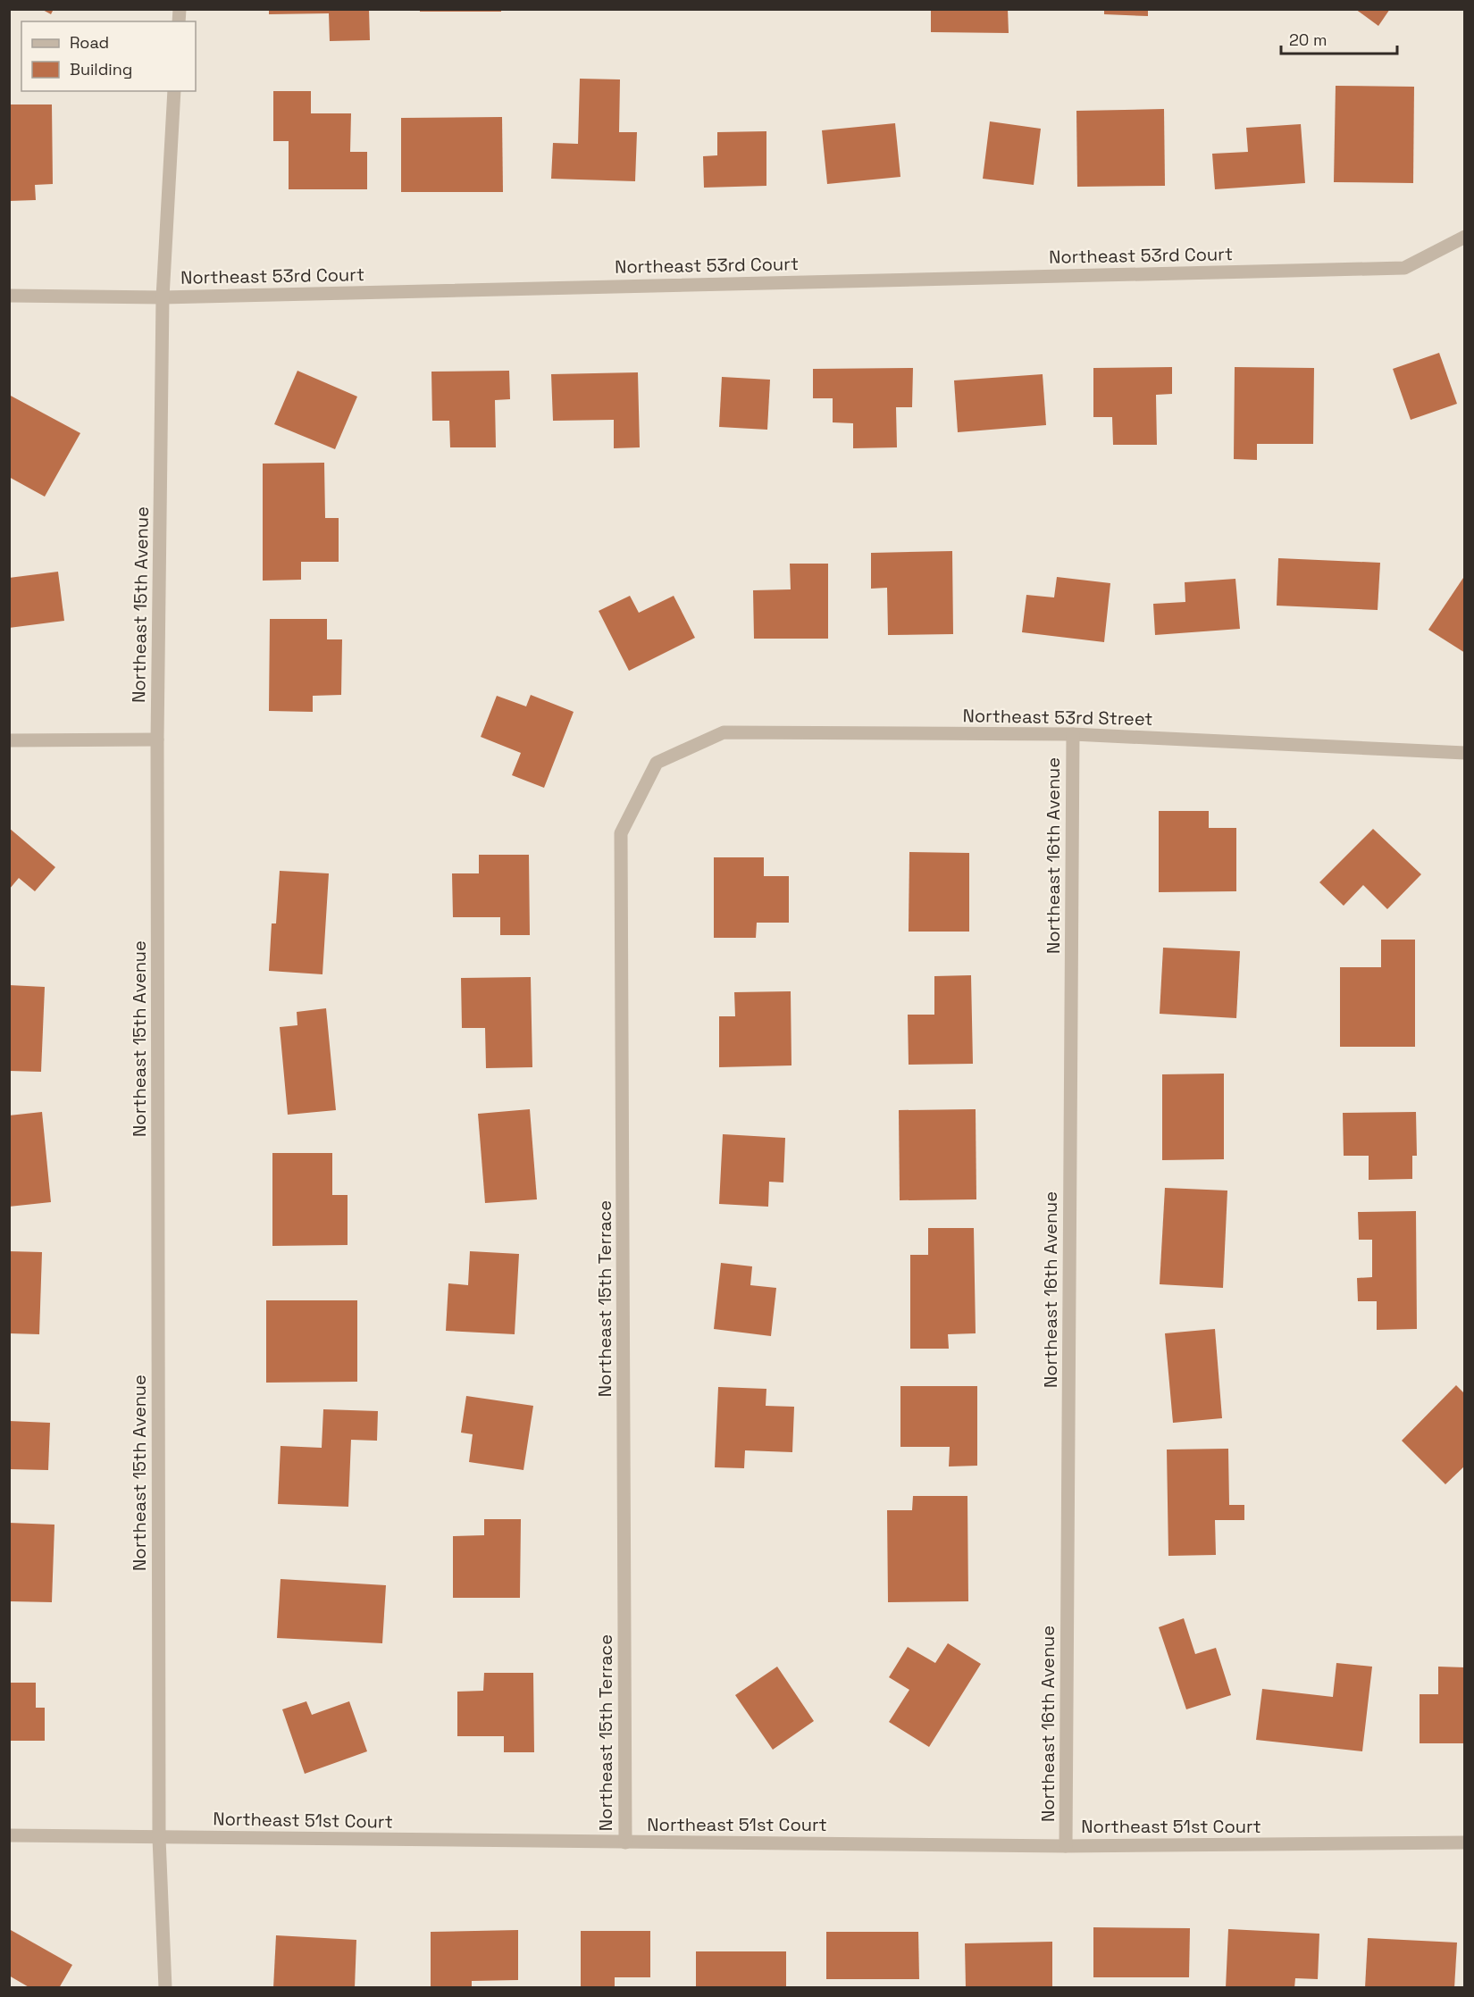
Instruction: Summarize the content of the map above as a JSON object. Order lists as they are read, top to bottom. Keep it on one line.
{"streets":{"street":["Northeast 53rd Court","Northeast 15th Avenue","Northeast 53rd Street","Northeast 16th Avenue","Northeast 15th Terrace","Northeast 51st Court"]},"crossings":[["Northeast 53rd Court","Northeast 15th Avenue"],["Northeast 15th Avenue","Northeast 51st Court"],["Northeast 53rd Street","Northeast 16th Avenue"],["Northeast 53rd Street","Northeast 15th Terrace"],["Northeast 16th Avenue","Northeast 51st Court"],["Northeast 15th Terrace","Northeast 51st Court"]],"legend":["Road","Building"],"scale_bar":"20 m"}
